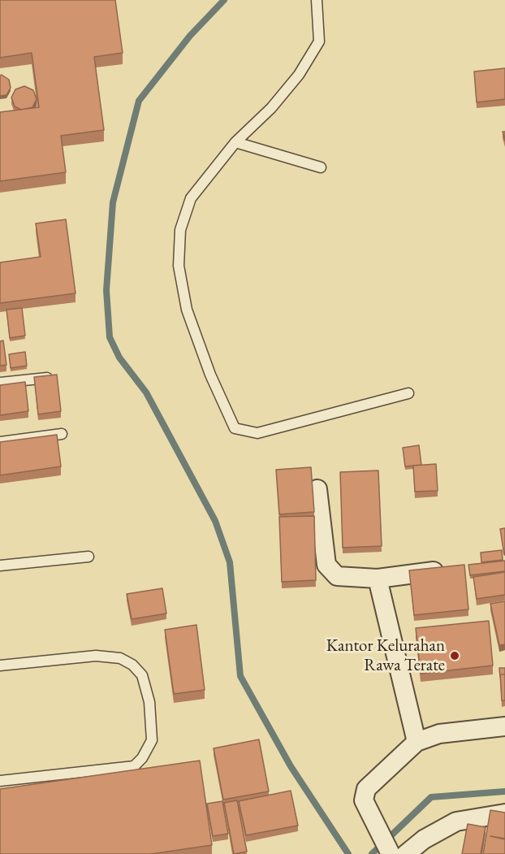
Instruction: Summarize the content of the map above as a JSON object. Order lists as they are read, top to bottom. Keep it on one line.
{"places":["Kantor Kelurahan Rawa Terate"]}
